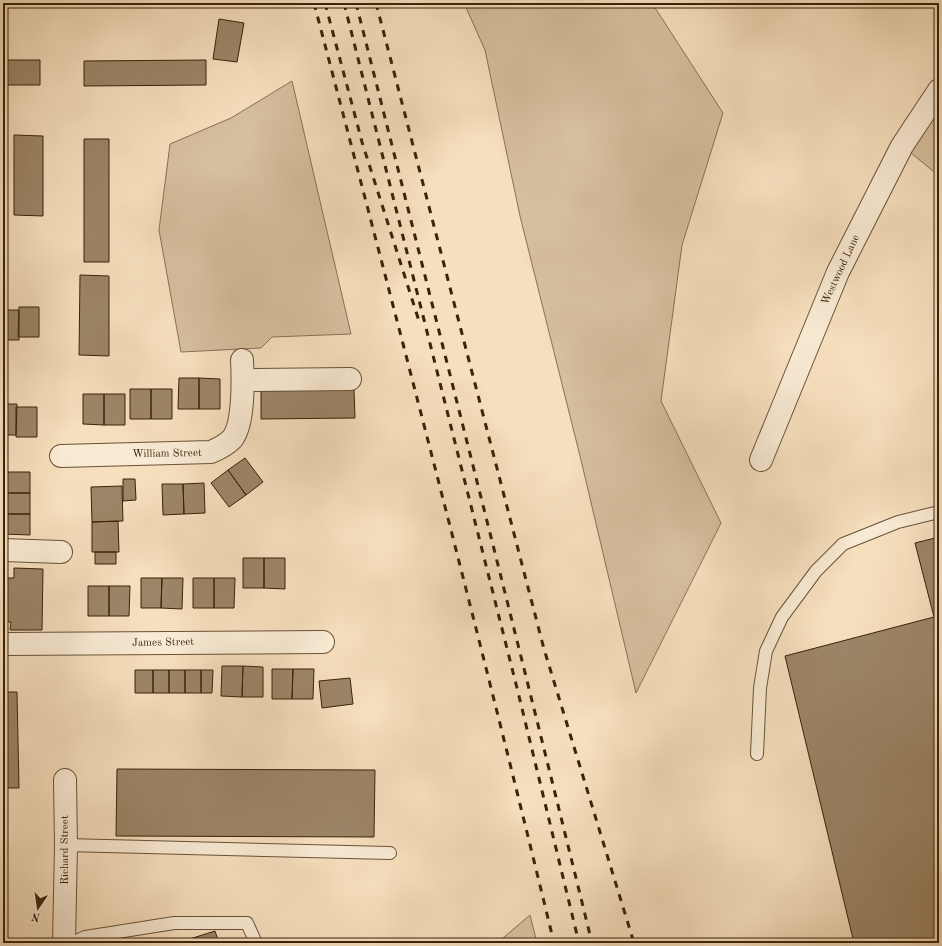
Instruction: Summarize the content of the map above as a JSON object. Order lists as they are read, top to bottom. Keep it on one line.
{"streets":{"street":["Westwood Lane","William Street","James Street","Richard Street"]},"north":"bottom"}
